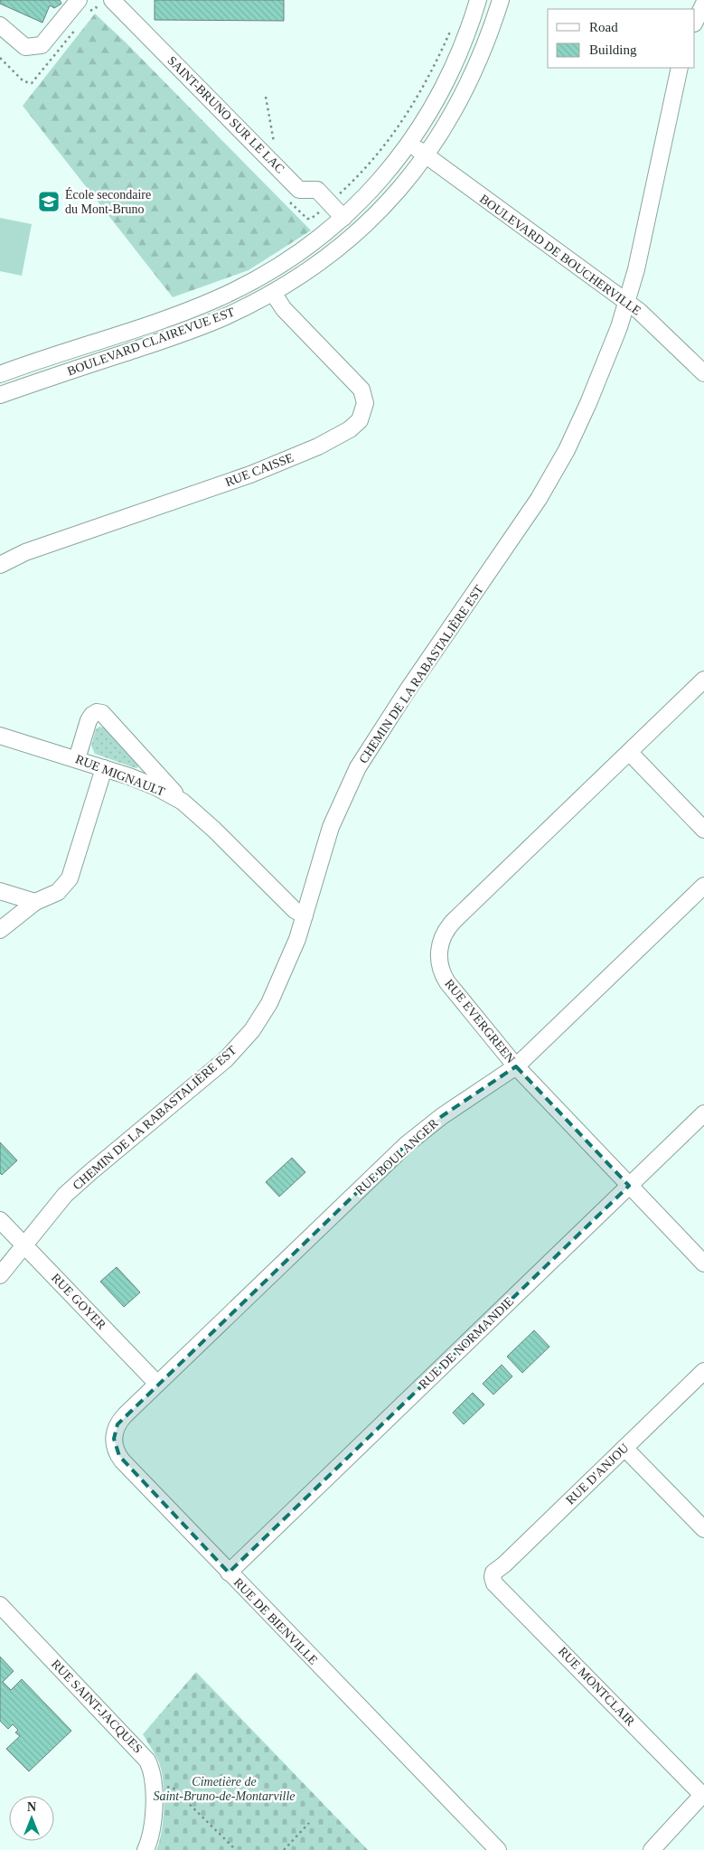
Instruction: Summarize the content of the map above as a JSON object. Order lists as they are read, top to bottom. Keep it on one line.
{"streets":{"street":["SAINT-BRUNO SUR LE LAC","BOULEVARD DE BOUCHERVILLE","BOULEVARD CLAIREVUE EST","RUE CAISSE","CHEMIN DE LA RABASTALIÈRE EST","RUE MIGNAULT","RUE EVERGREEN","RUE BOULANGER","RUE GOYER","RUE DE NORMANDIE","RUE D'ANJOU","RUE DE BIENVILLE","RUE MONTCLAIR","RUE SAINT-JACQUES"]},"crossings":[["BOULEVARD DE BOUCHERVILLE","BOULEVARD CLAIREVUE EST"],["BOULEVARD DE BOUCHERVILLE","CHEMIN DE LA RABASTALIÈRE EST"],["BOULEVARD CLAIREVUE EST","RUE CAISSE"],["CHEMIN DE LA RABASTALIÈRE EST","RUE MIGNAULT"],["CHEMIN DE LA RABASTALIÈRE EST","RUE GOYER"],["RUE EVERGREEN","RUE BOULANGER"],["RUE EVERGREEN","RUE DE NORMANDIE"],["RUE BOULANGER","RUE GOYER"],["RUE BOULANGER","RUE DE BIENVILLE"],["RUE GOYER","RUE DE BIENVILLE"],["RUE DE NORMANDIE","RUE DE BIENVILLE"],["RUE D'ANJOU","RUE MONTCLAIR"]],"parks":["Cimetière de Saint-Bruno-de-Montarville"],"places":{"school or university":["École secondaire du Mont-Bruno"]},"legend":["Road","Building"],"north":"top"}
